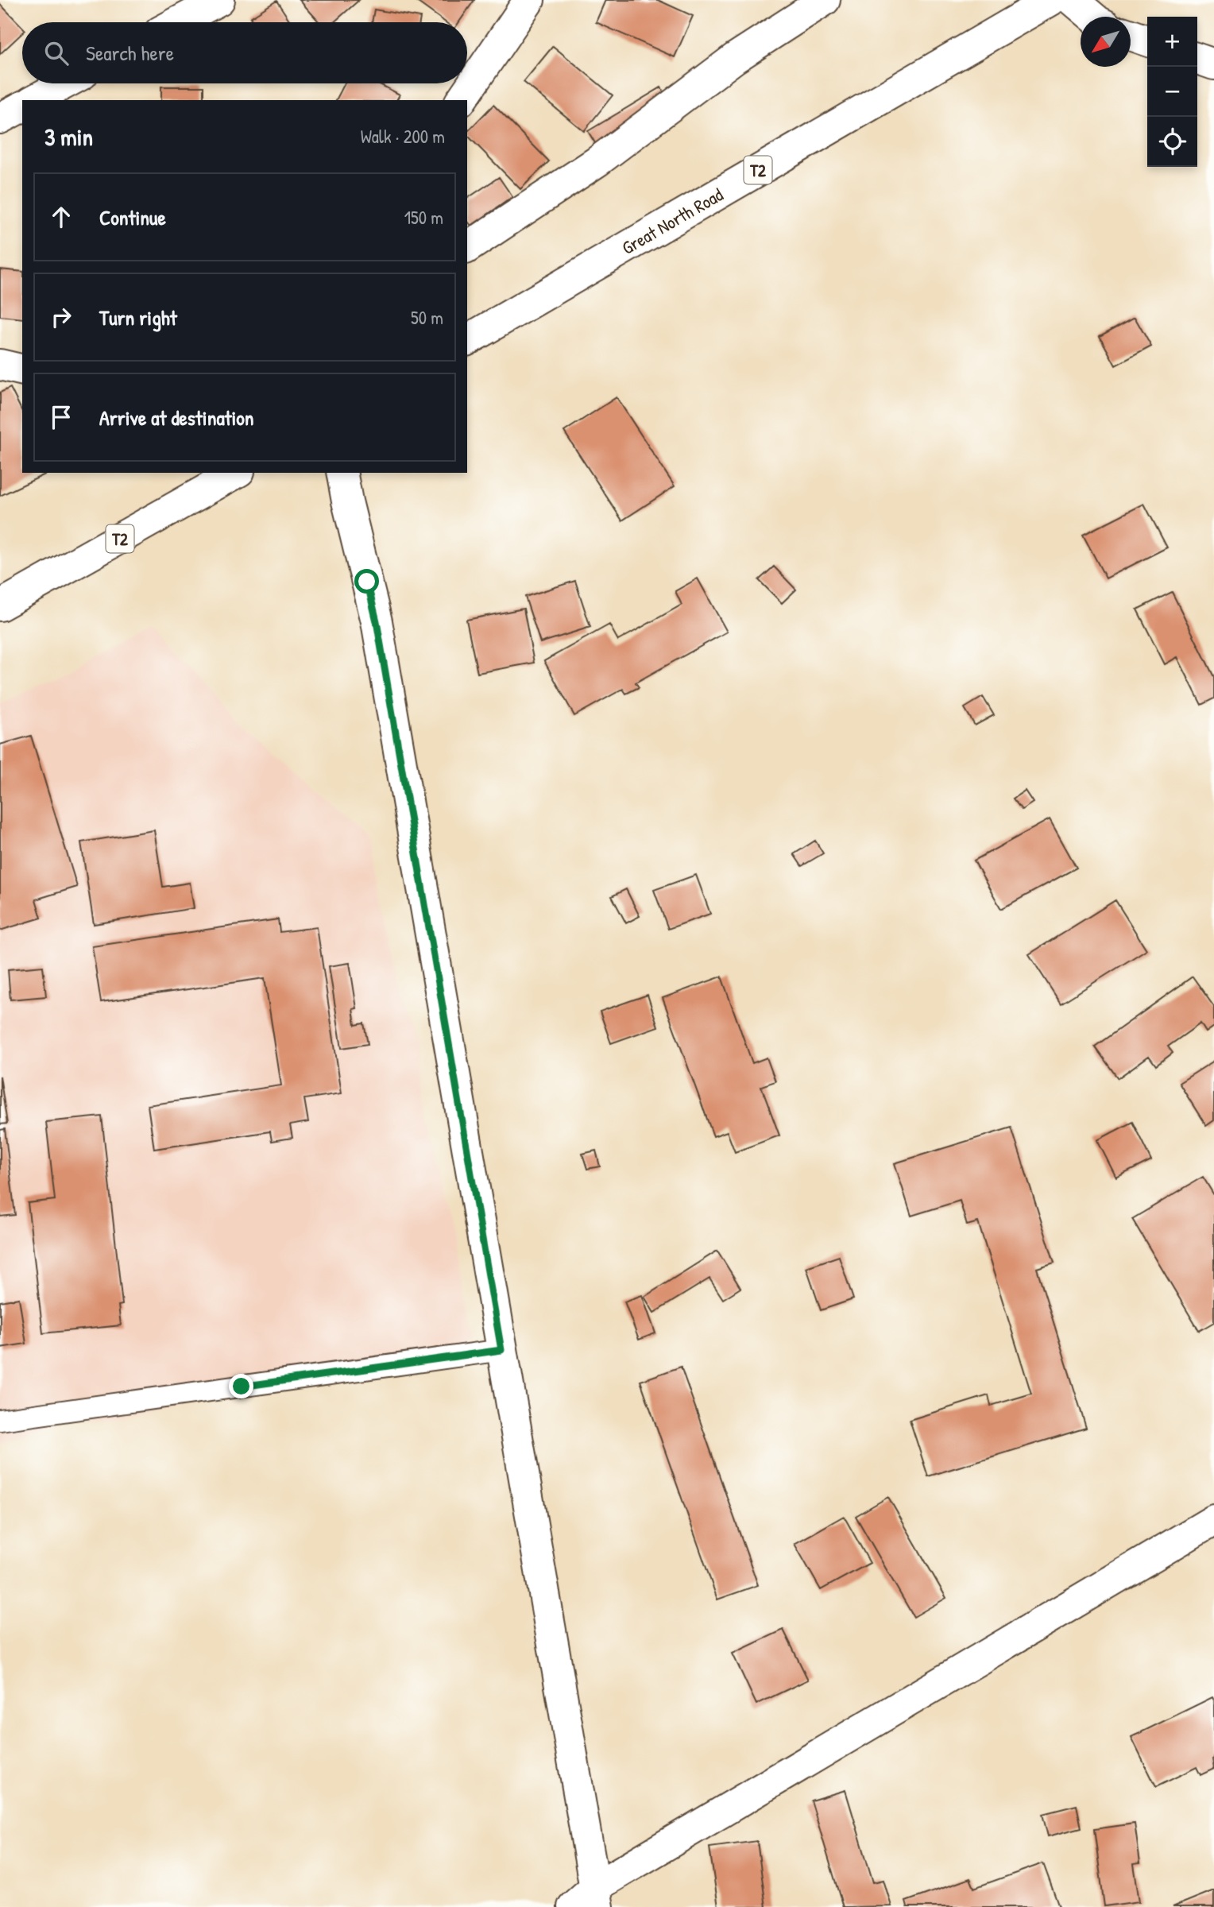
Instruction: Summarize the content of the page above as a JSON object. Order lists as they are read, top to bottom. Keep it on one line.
{"streets":{"main road":["T2","Great North Road"]},"north":"bottom left","page":{"map_buttons":["+","−"],"search":"Search here","heading":["3 min","Walk · 200 m"],"list":[["Continue","150 m"],["Turn right","50 m"],"Arrive at destination"]}}
